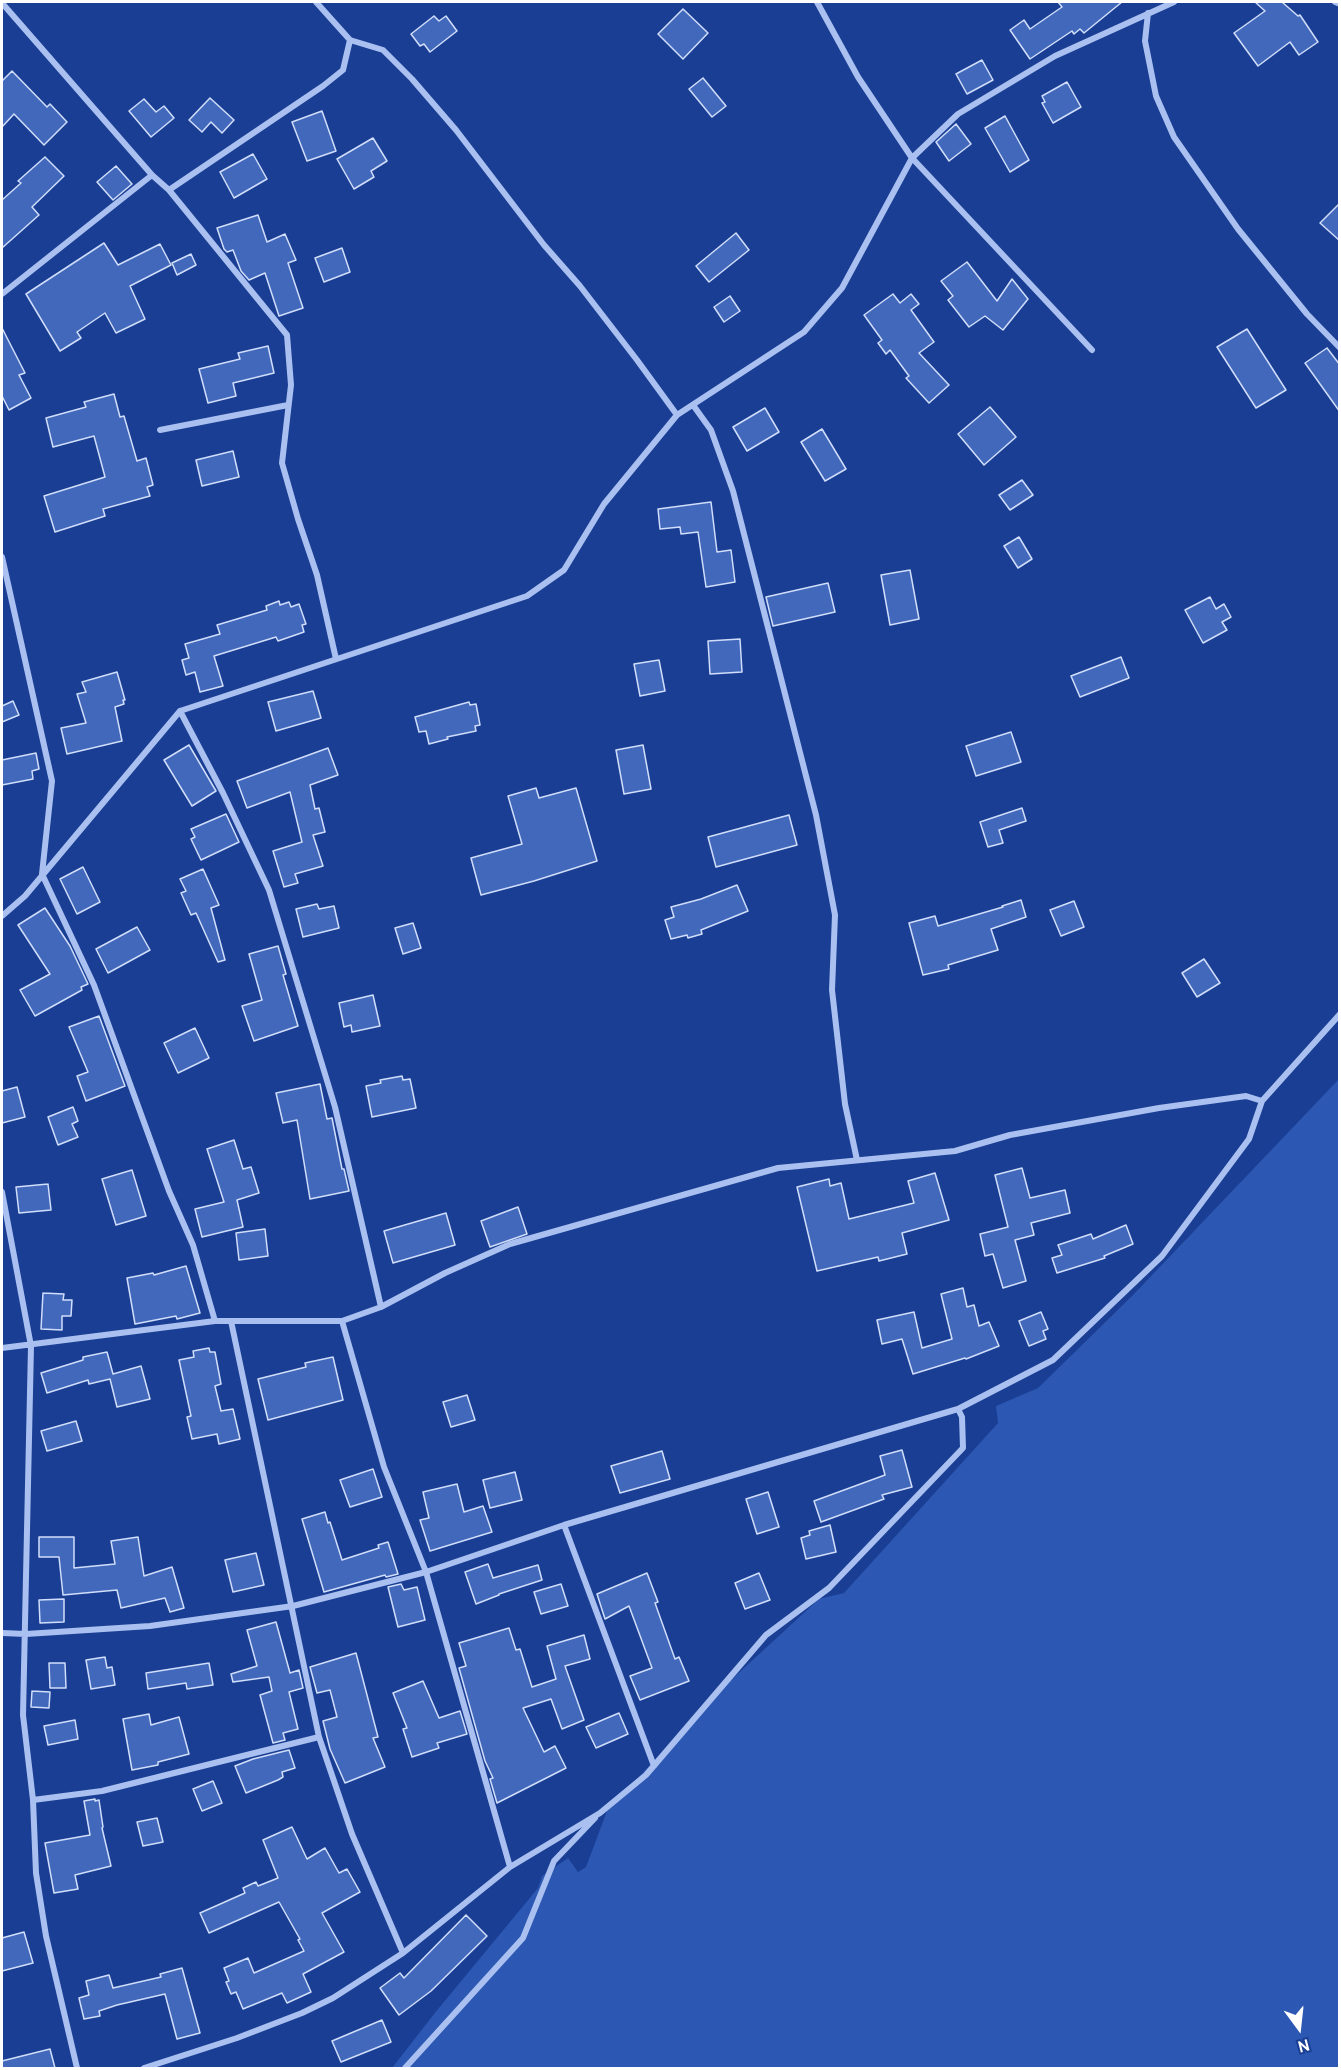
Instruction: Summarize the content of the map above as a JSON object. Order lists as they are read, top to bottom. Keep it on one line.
{"north":"bottom"}
